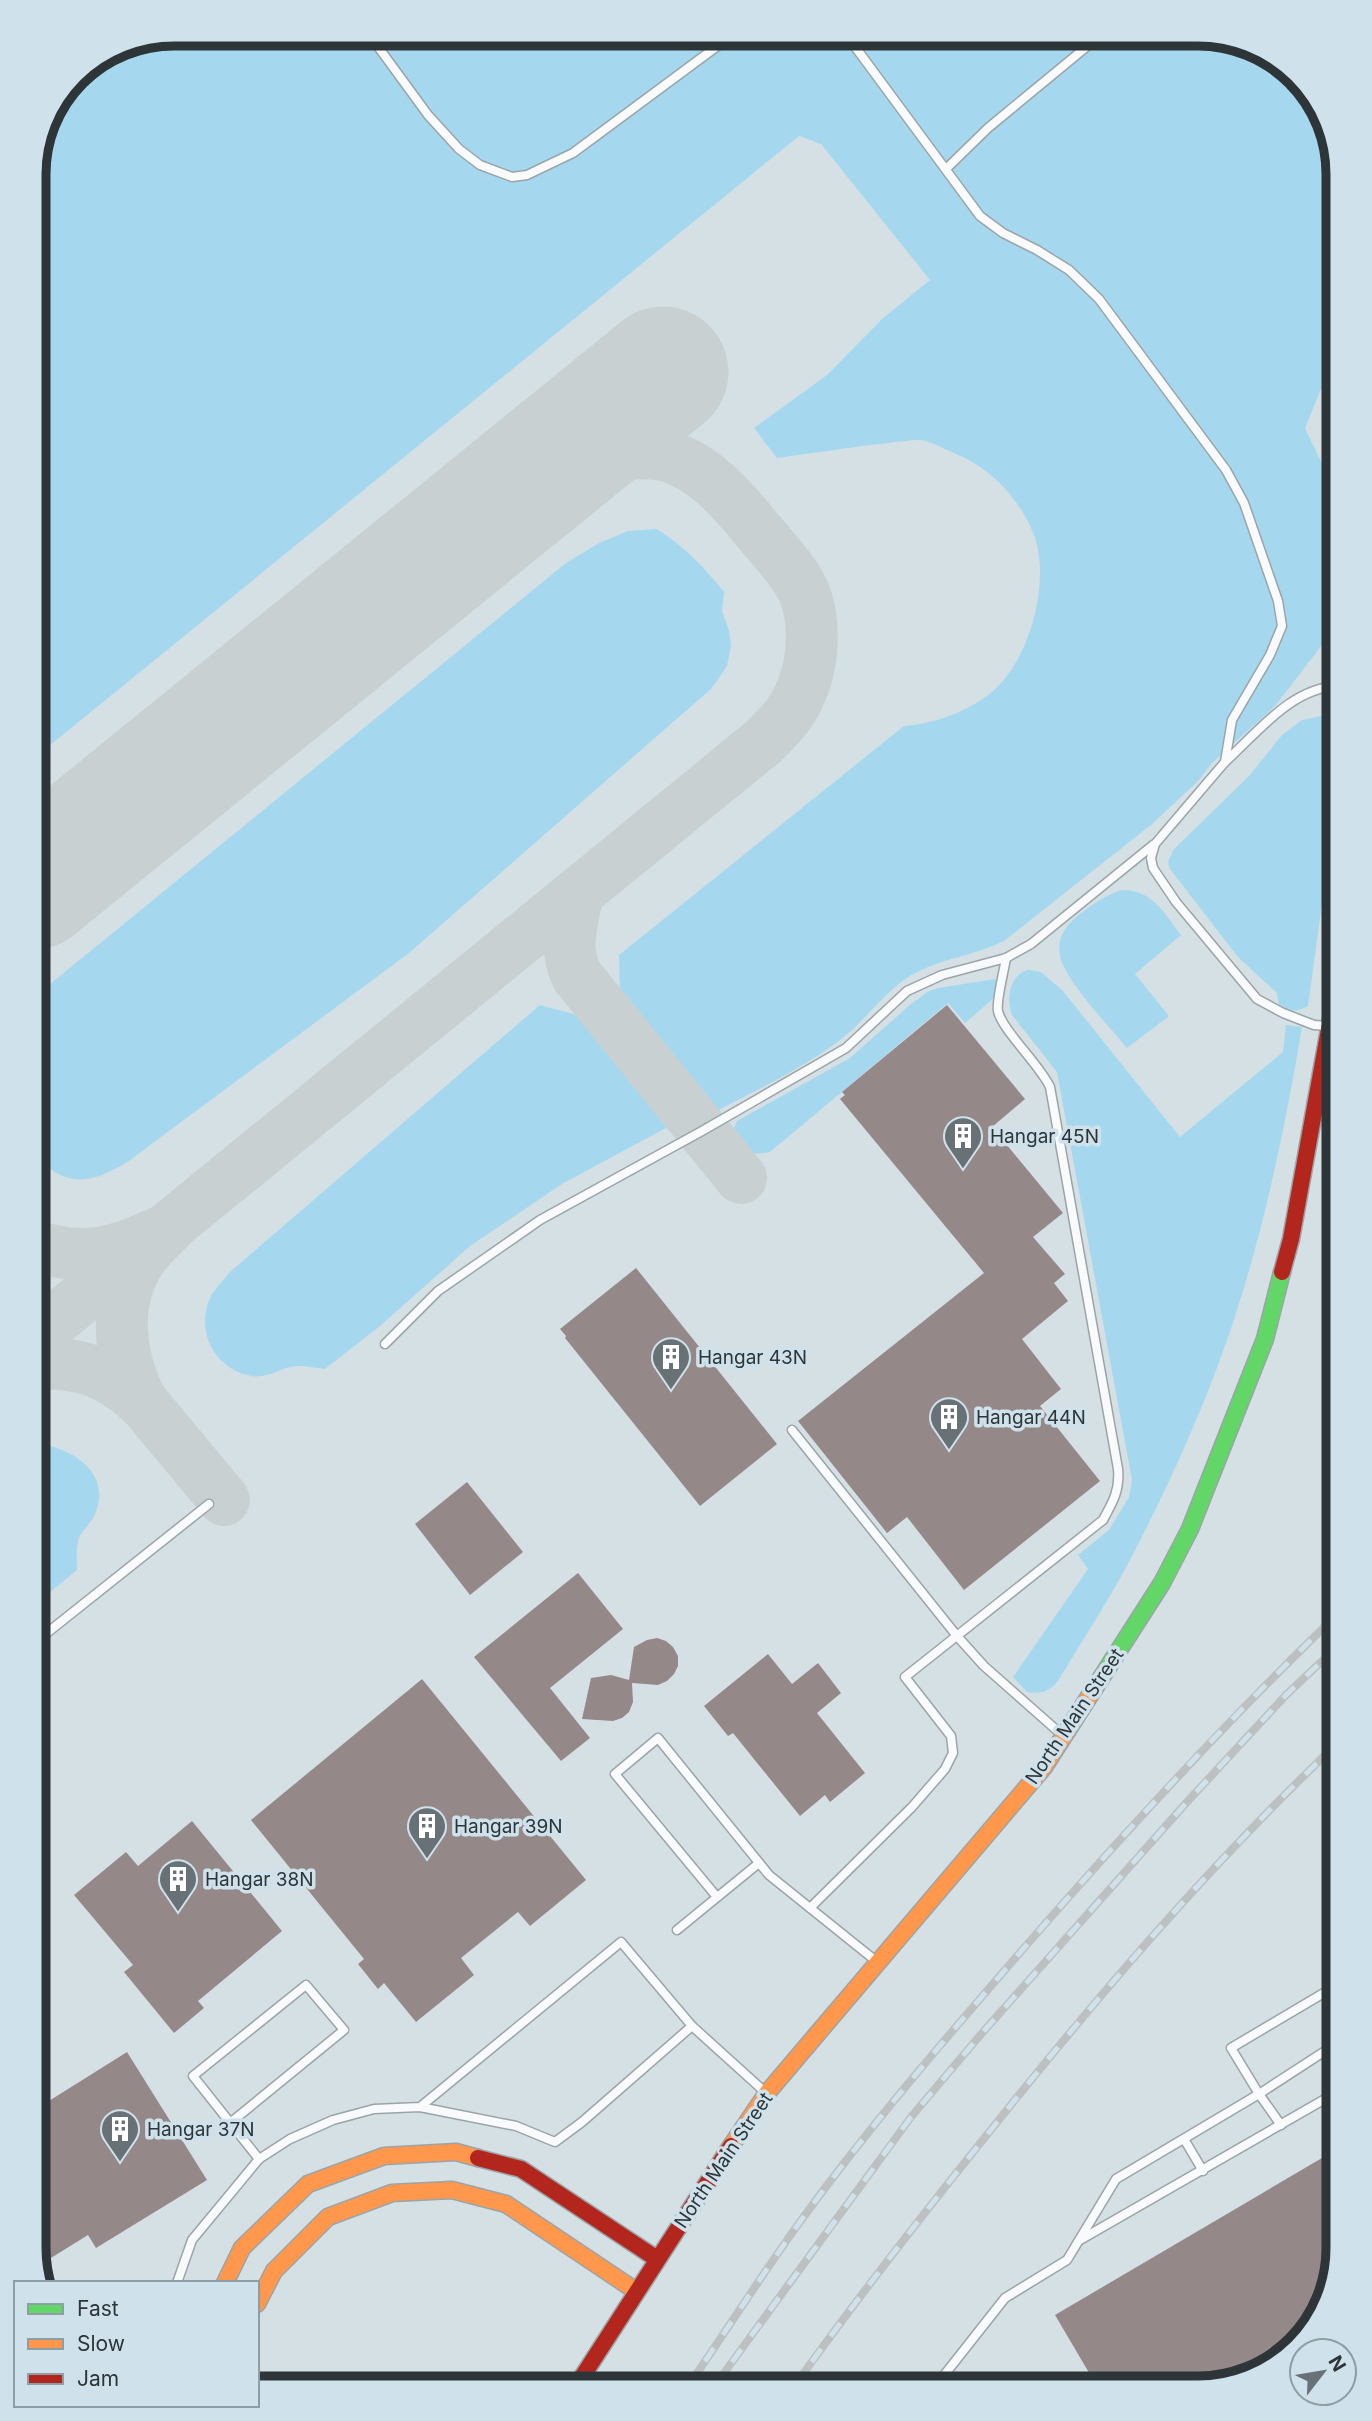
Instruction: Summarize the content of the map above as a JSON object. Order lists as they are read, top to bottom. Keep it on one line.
{"streets":{"main road":["North Main Street"]},"places":{"building":["Hangar 45N","Hangar 43N","Hangar 44N","Hangar 39N","Hangar 38N","Hangar 37N"]},"legend":["Fast","Slow","Jam"],"north":"top right"}
